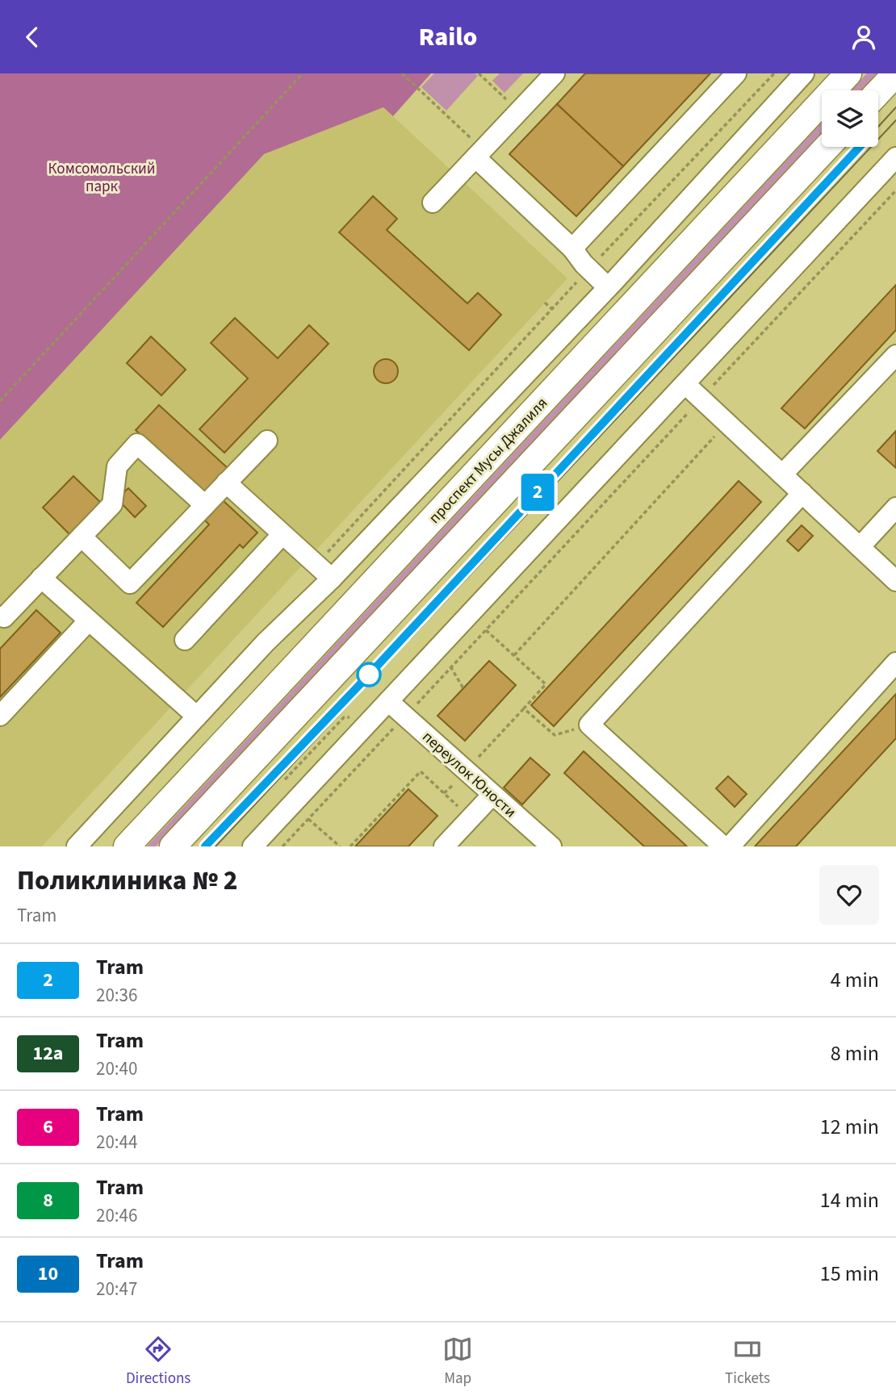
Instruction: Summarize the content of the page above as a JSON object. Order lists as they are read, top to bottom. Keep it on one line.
{"streets":{"main road":["проспект Мусы Джалиля"],"street":["переулок Юности"]},"parks":["Комсомольский парк"],"lines":["tram line 2"],"page":{"header":"Railo","on_map":"2","heading":["Поликлиника № 2","Tram"],"list":[{"mark":"2","name":"Tram","note":"20:36","value":"4 min"},{"mark":"12а","name":"Tram","note":"20:40","value":"8 min"},{"mark":"6","name":"Tram","note":"20:44","value":"12 min"},{"mark":"8","name":"Tram","note":"20:46","value":"14 min"},{"mark":"10","name":"Tram","note":"20:47","value":"15 min"}],"tabs":["Directions","Map","Tickets"]}}
